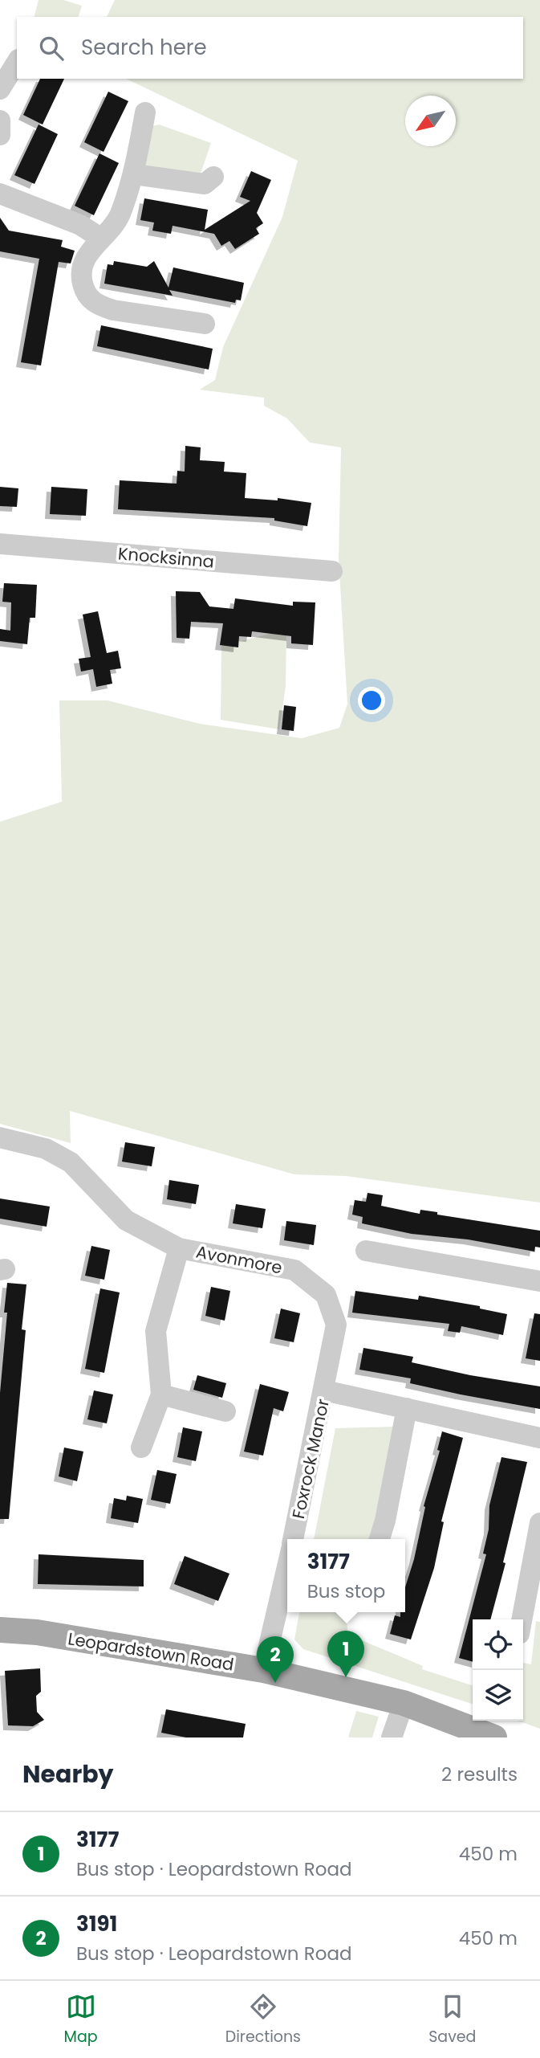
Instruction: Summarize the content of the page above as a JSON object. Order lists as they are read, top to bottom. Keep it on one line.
{"streets":{"main road":["Leopardstown Road"],"street":["Knocksinna","Avonmore","Foxrock Manor"]},"crossings":[["Avonmore","Foxrock Manor"]],"north":"bottom left","page":{"search":"Search here","popup":["3177","Bus stop"],"pins":["1","2"],"heading":["Nearby","2 results"],"list":[{"mark":"1","name":"3177","note":"Bus stop · Leopardstown Road","value":"450 m"},{"mark":"2","name":"3191","note":"Bus stop · Leopardstown Road","value":"450 m"}],"nav":["Map","Directions","Saved"]}}
